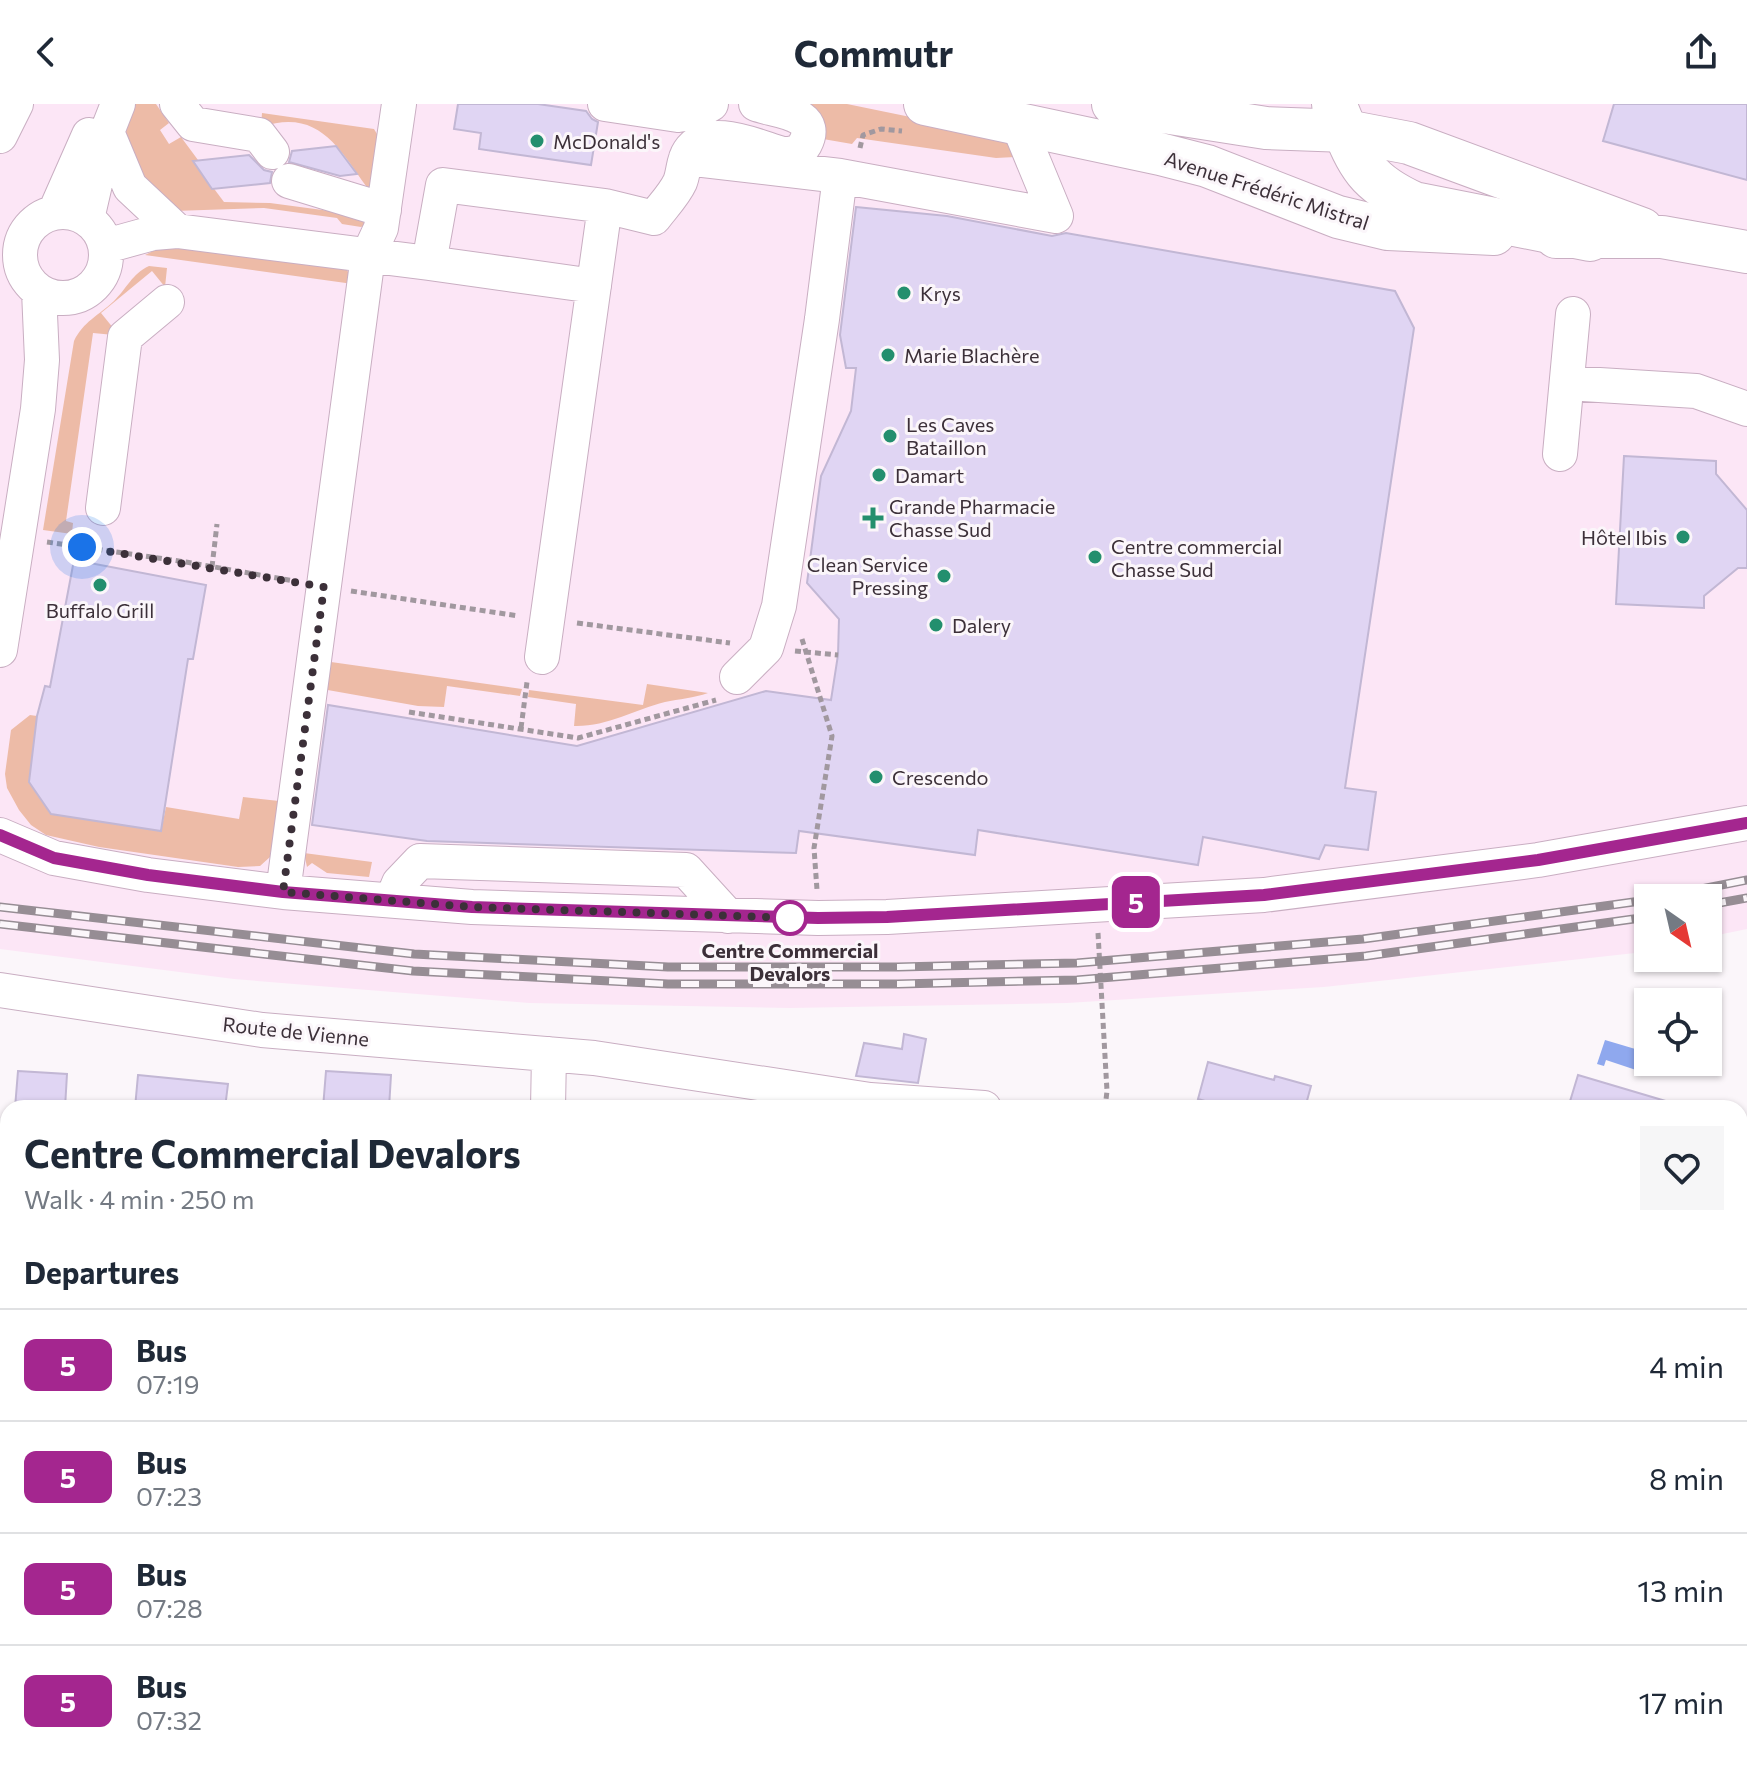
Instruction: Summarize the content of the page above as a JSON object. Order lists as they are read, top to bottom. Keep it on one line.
{"streets":{"main road":["Avenue Frédéric Mistral"],"street":["Route de Vienne"]},"places":{"other":["McDonald's","Krys","Marie Blachère","Les Caves Bataillon","Damart","Hôtel Ibis","Centre commercial Chasse Sud","Clean Service Pressing","Buffalo Grill","Dalery","Crescendo","Centre Commercial Devalors"],"health":["Grande Pharmacie Chasse Sud"]},"lines":["bus line 5"],"north":"bottom right","page":{"header":"Commutr","on_map":"5","heading":[["Centre Commercial Devalors","Walk · 4 min · 250 m"],"Departures"],"list":[{"mark":"5","name":"Bus","note":"07:19","value":"4 min"},{"mark":"5","name":"Bus","note":"07:23","value":"8 min"},{"mark":"5","name":"Bus","note":"07:28","value":"13 min"},{"mark":"5","name":"Bus","note":"07:32","value":"17 min"}]}}
